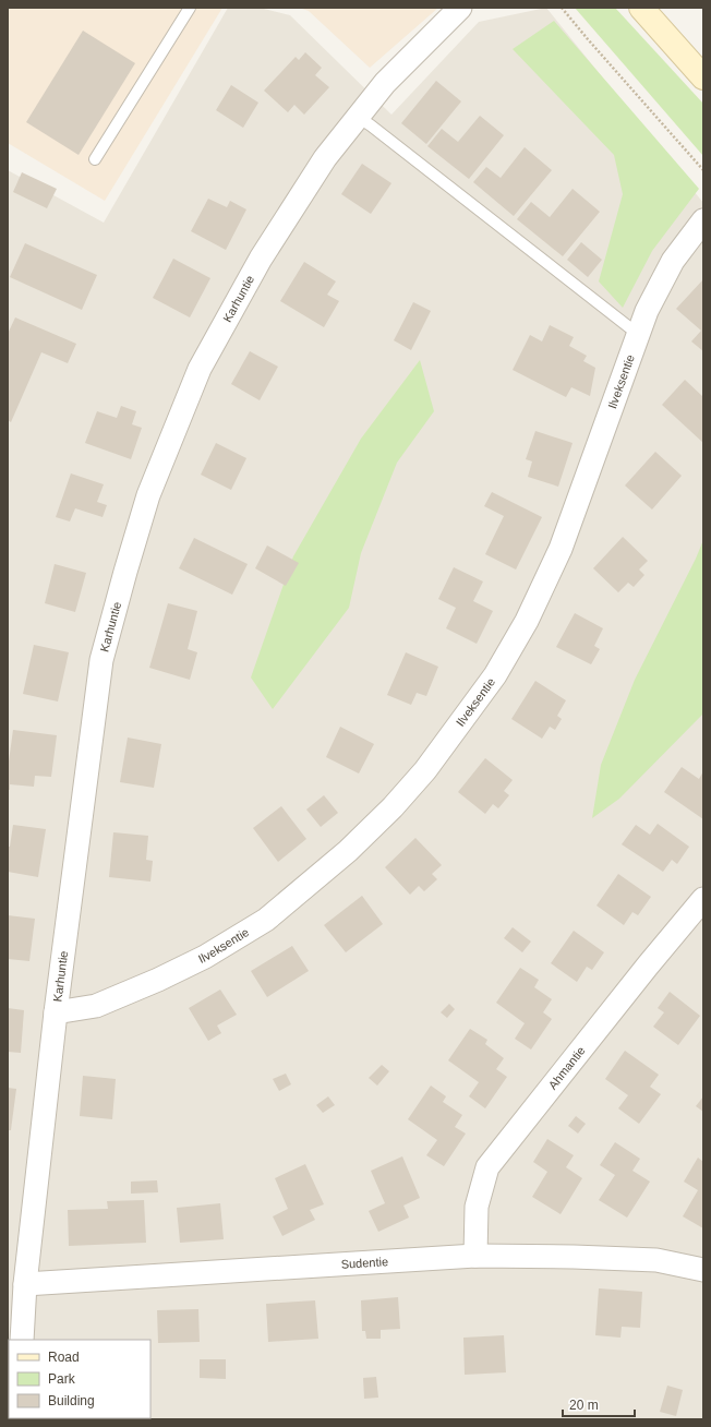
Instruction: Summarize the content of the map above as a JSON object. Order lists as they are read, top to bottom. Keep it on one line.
{"streets":{"street":["Karhuntie","Ilveksentie","Ahmantie","Sudentie"]},"crossings":[["Karhuntie","Ilveksentie"],["Karhuntie","Sudentie"],["Ahmantie","Sudentie"]],"legend":["Road","Park","Building"],"scale_bar":"20 m"}
